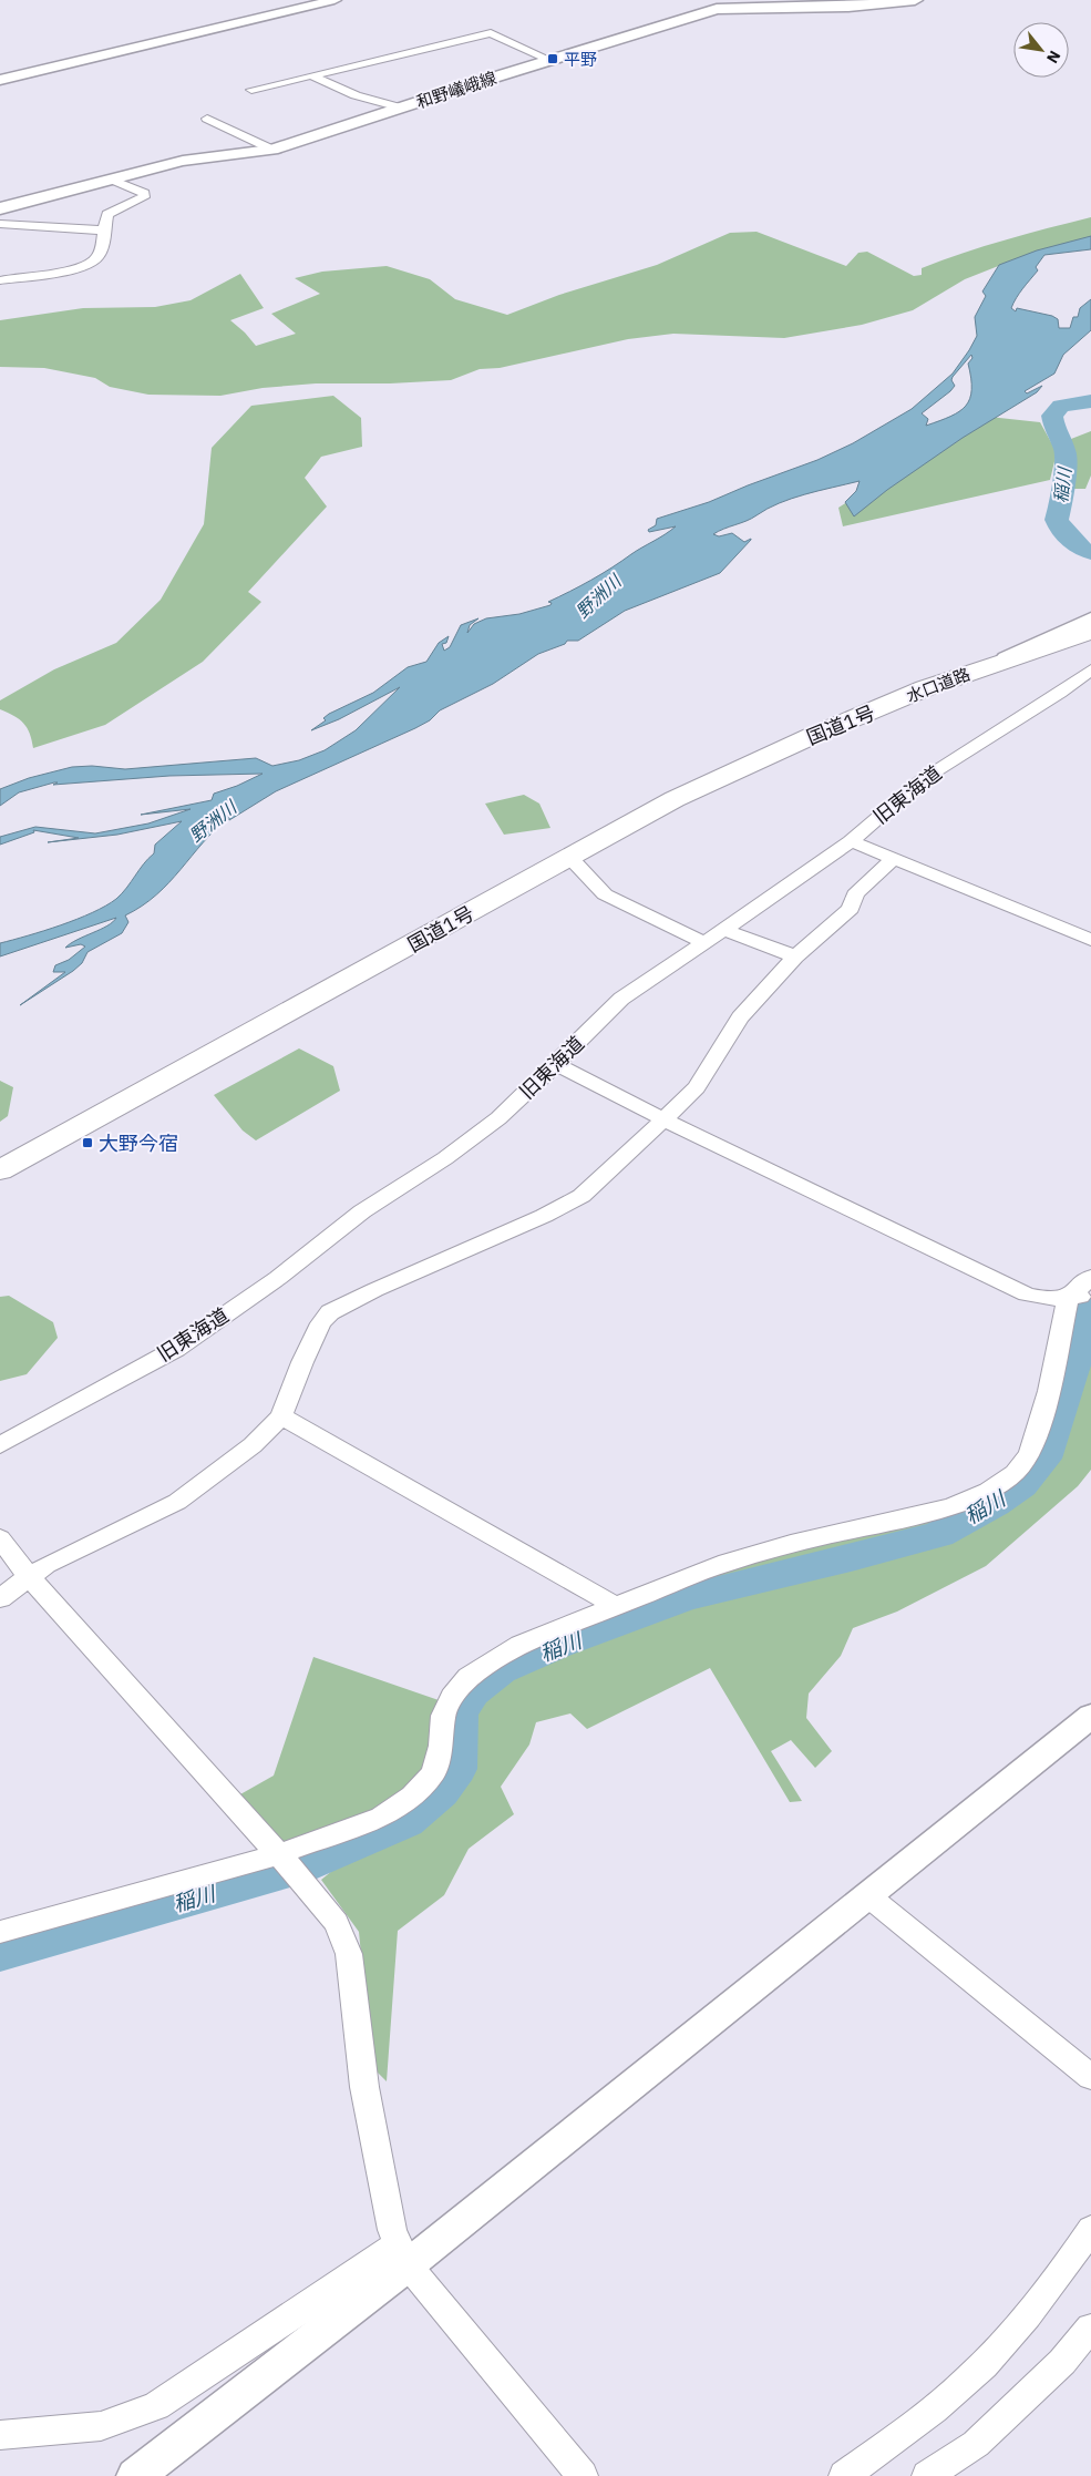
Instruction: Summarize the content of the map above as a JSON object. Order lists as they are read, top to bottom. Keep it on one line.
{"streets":{"highway":["水口道路","国道1号"],"main road":["和野嶬峨線"],"street":["旧東海道"]},"crossings":[["水口道路","国道1号"]],"water":["稲川","野洲川"],"places":{"transit":["平野","大野今宿"]},"north":"bottom right"}
